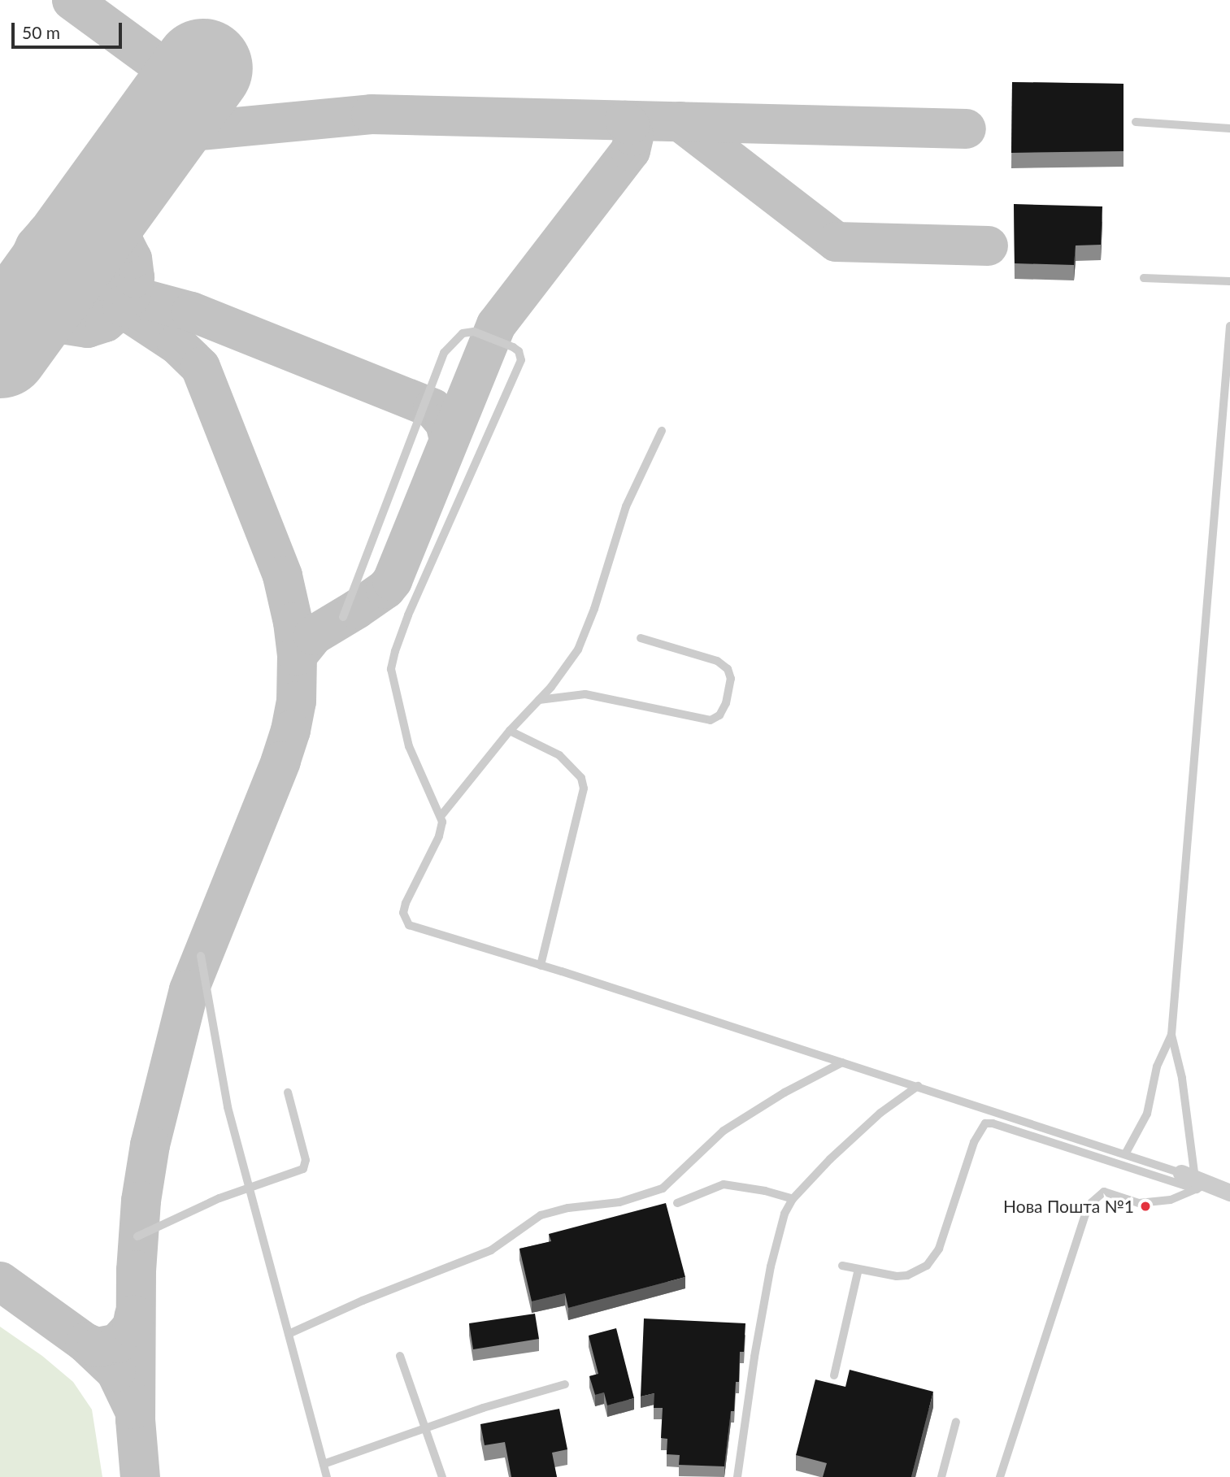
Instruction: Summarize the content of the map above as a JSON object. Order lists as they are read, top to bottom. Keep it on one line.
{"places":["Нова Пошта №1"],"scale_bar":"50 m"}
